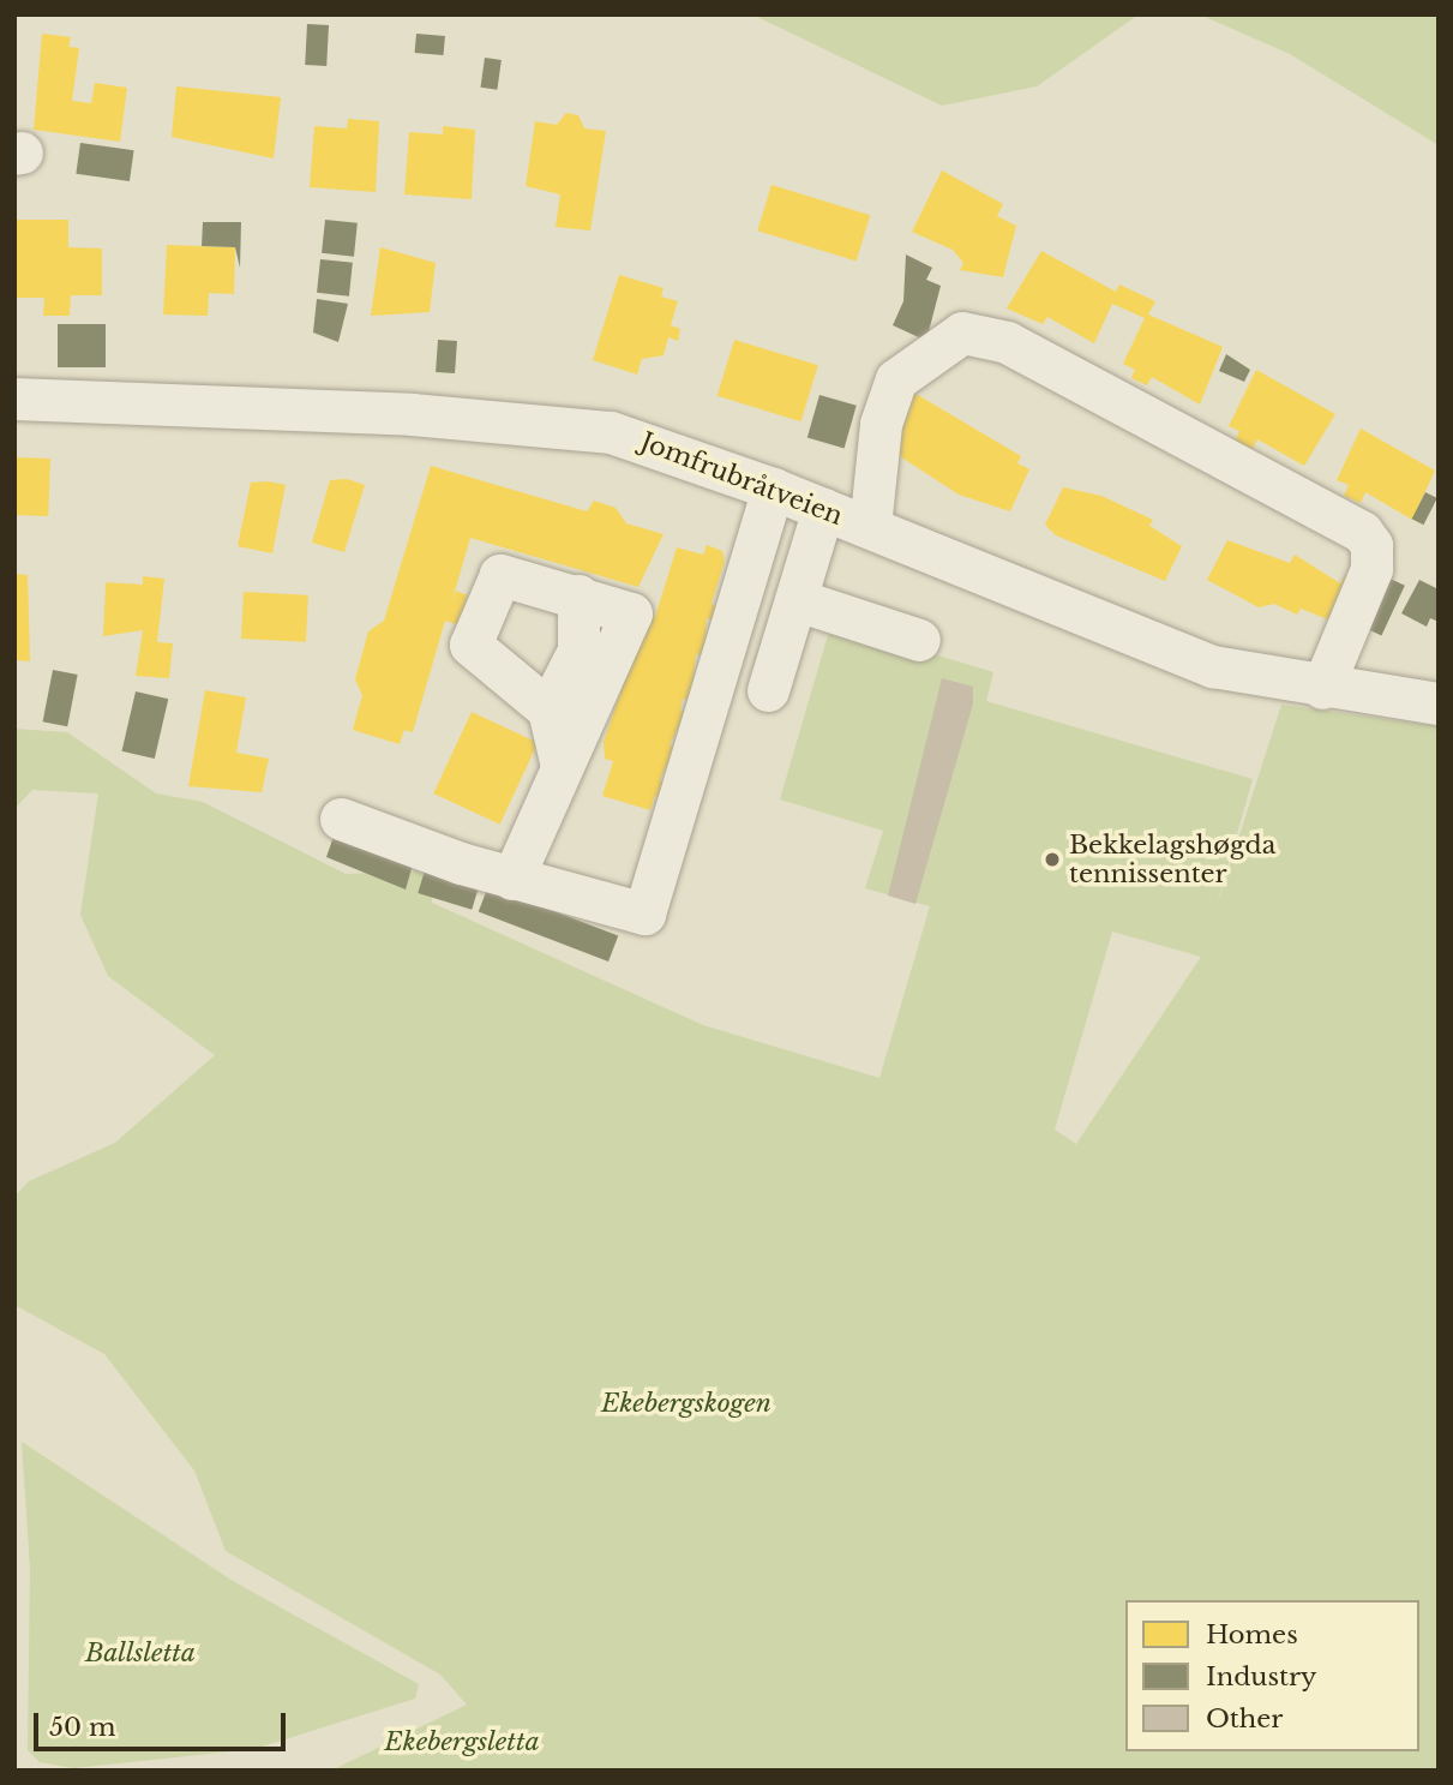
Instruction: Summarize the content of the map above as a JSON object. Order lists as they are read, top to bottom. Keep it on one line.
{"streets":{"street":["Jomfrubråtveien"]},"parks":["Ekebergskogen","Ballsletta","Ekebergsletta"],"places":["Bekkelagshøgda tennissenter"],"legend":["Homes","Industry","Other"],"scale_bar":"50 m"}
